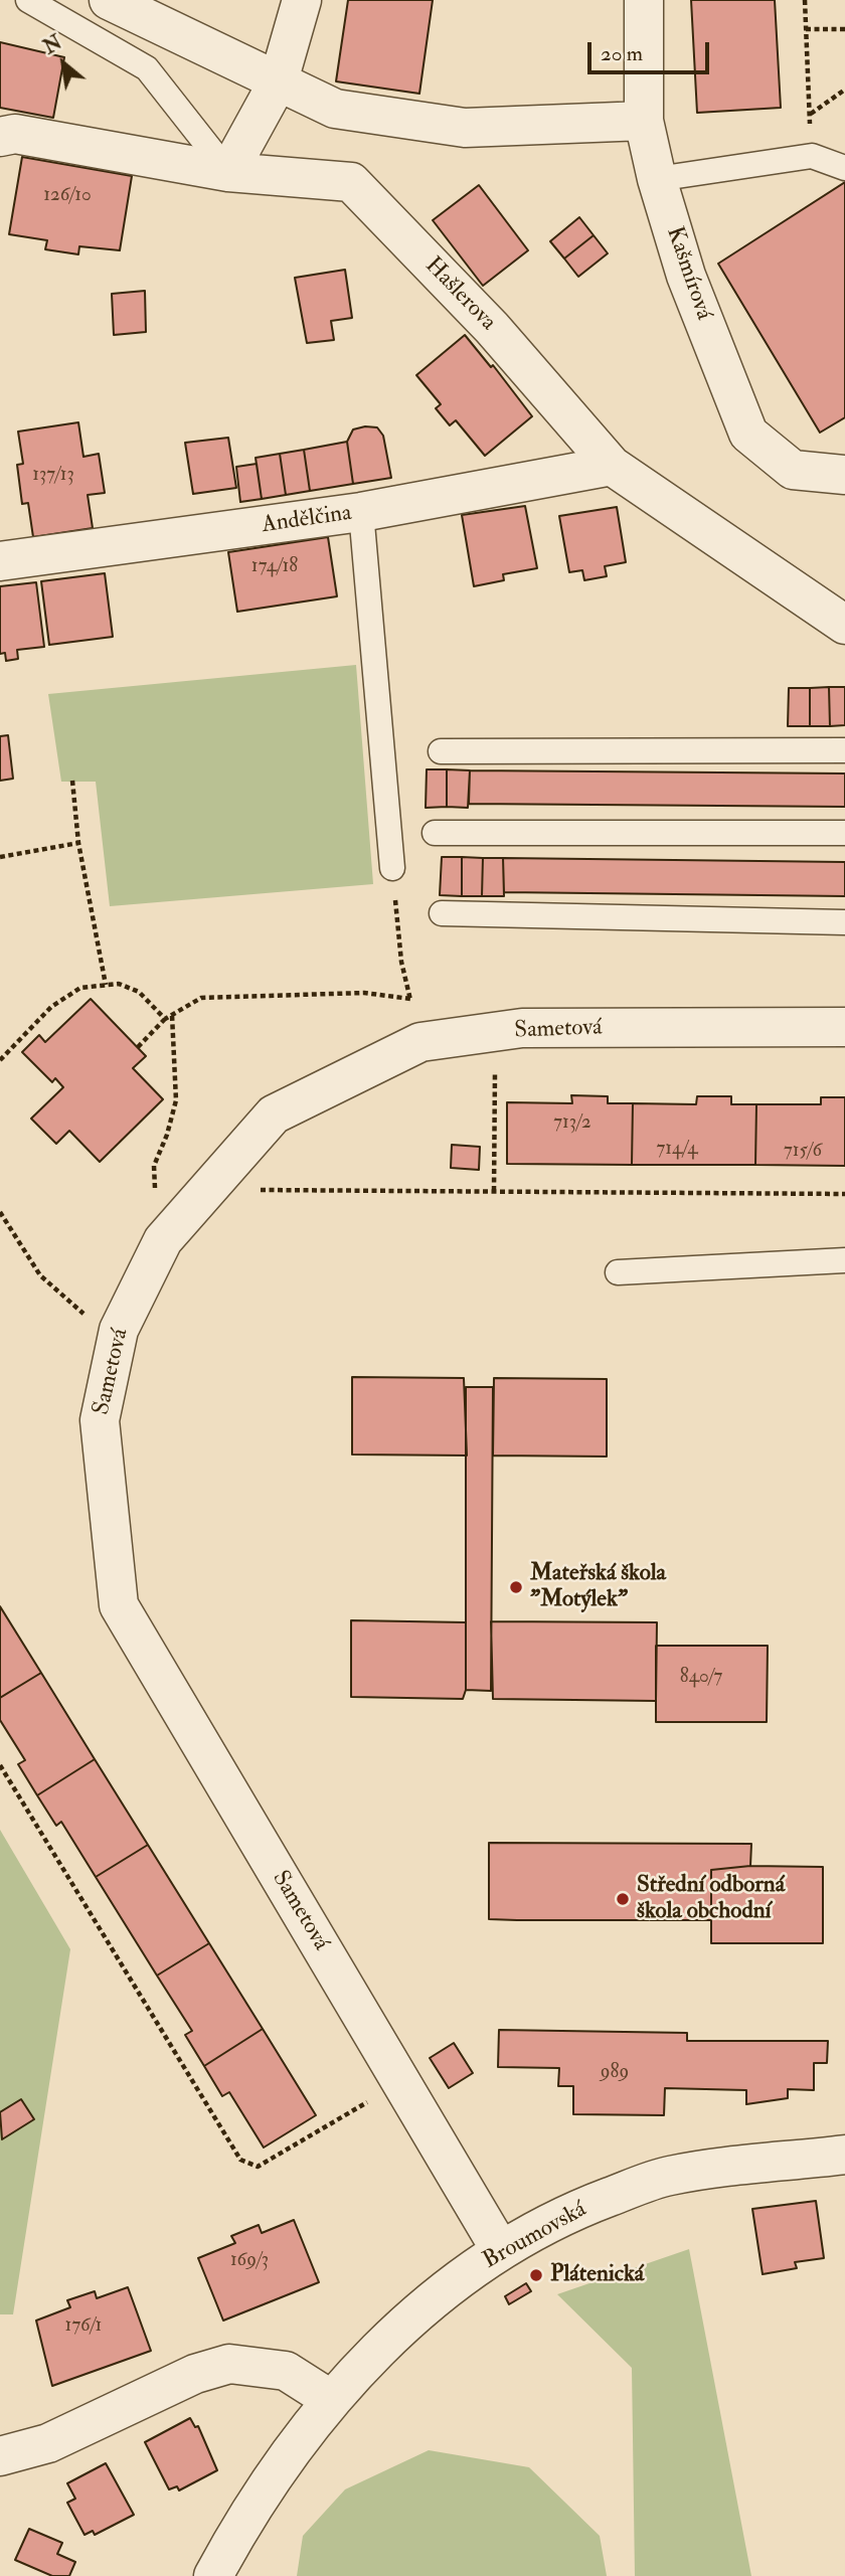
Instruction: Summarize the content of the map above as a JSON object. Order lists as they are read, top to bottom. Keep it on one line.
{"streets":{"street":["Kašmírová","Hašlerova","Andělčina","Sametová","Broumovská"]},"crossings":[["Hašlerova","Andělčina"],["Sametová","Broumovská"]],"places":["Mateřská škola \"Motýlek\"","Střední odborná škola obchodní","Plátenická"],"house_numbers":["126/10","137/13","174/18","713/2","714/4","715/6","840/7","989","169/3","176/1"],"scale_bar":"20 m","north":"top left"}
